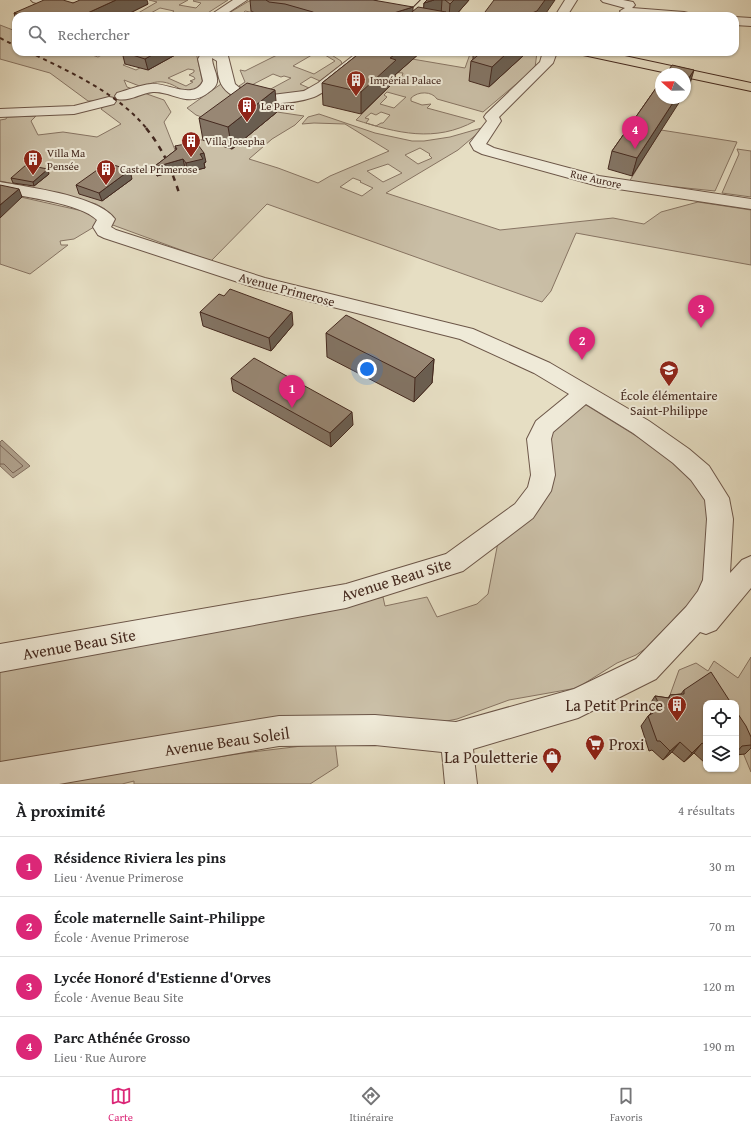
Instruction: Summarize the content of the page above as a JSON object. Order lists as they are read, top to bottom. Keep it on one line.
{"streets":{"street":["Rue Aurore","Avenue Primerose","Avenue Beau Site","Avenue Beau Soleil"]},"crossings":[["Avenue Primerose","Avenue Beau Site"]],"places":{"building":["Impérial Palace","Le Parc","Villa Josepha","Villa Ma Pensée","Castel Primerose","La Petit Prince"],"school or university":["École élémentaire Saint-Philippe"],"supermarket":["Proxi"],"shop":["La Pouletterie"]},"north":"left","page":{"search":"Rechercher","pins":["4","3","2","1"],"heading":["À proximité","4 résultats"],"list":[{"mark":"1","name":"Résidence Riviera les pins","note":"Lieu · Avenue Primerose","value":"30 m"},{"mark":"2","name":"École maternelle Saint-Philippe","note":"École · Avenue Primerose","value":"70 m"},{"mark":"3","name":"Lycée Honoré d'Estienne d'Orves","note":"École · Avenue Beau Site","value":"120 m"},{"mark":"4","name":"Parc Athénée Grosso","note":"Lieu · Rue Aurore","value":"190 m"}],"nav":["Carte","Itinéraire","Favoris"]}}
